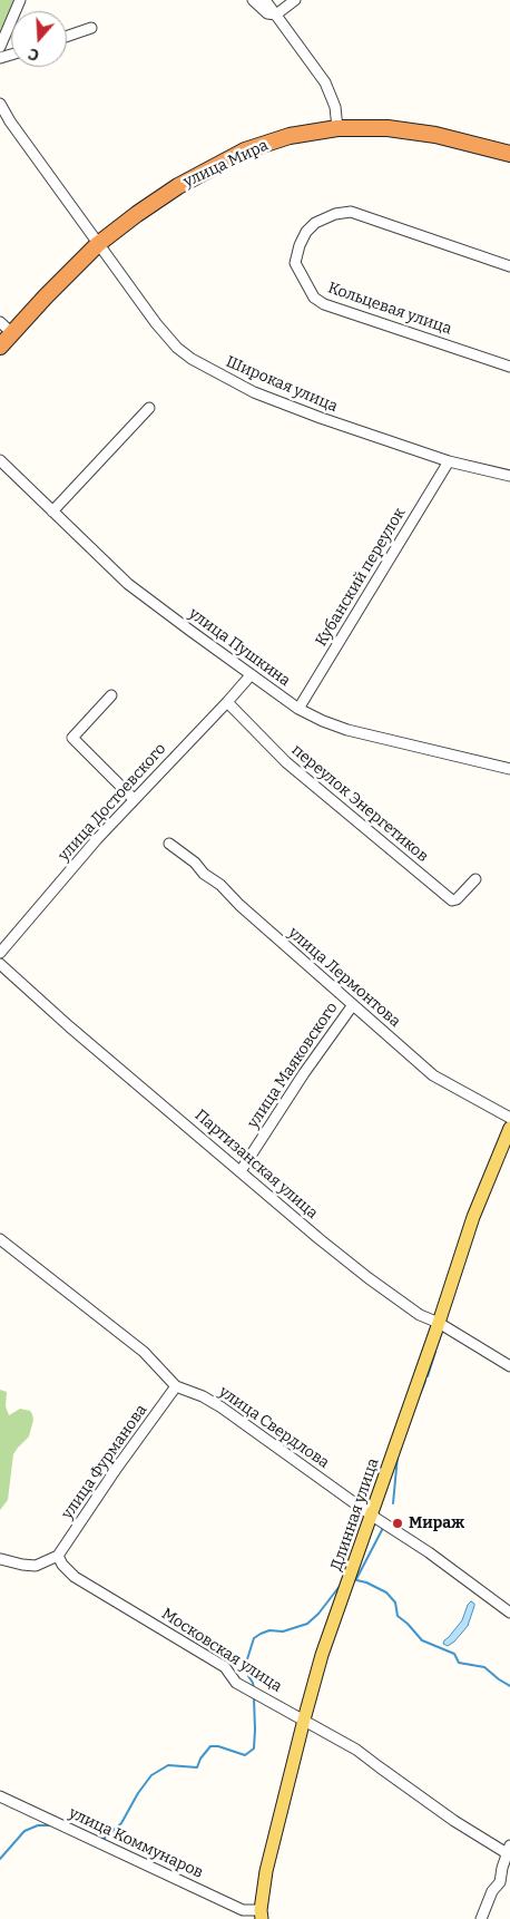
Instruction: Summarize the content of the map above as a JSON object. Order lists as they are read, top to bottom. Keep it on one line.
{"streets":{"highway":["улица Мира"],"main road":["Длинная улица"],"street":["Кольцевая улица","Широкая улица","Кубанский переулок","улица Пушкина","улица Достоевского","переулок Энергетиков","улица Лермонтова","улица Маяковского","Партизанская улица","улица Свердлова","улица Фурманова","Московская улица","улица Коммунаров"]},"crossings":[["улица Мира","Широкая улица"],["Широкая улица","Кубанский переулок"],["Кубанский переулок","улица Пушкина"],["улица Пушкина","улица Достоевского"],["улица Достоевского","переулок Энергетиков"],["улица Лермонтова","улица Маяковского"],["улица Маяковского","Партизанская улица"],["Партизанская улица","Длинная улица"],["улица Свердлова","улица Фурманова"],["улица Свердлова","Длинная улица"],["улица Фурманова","Московская улица"],["Длинная улица","Московская улица"],["Длинная улица","улица Коммунаров"]],"places":["Мираж"],"north":"bottom"}
